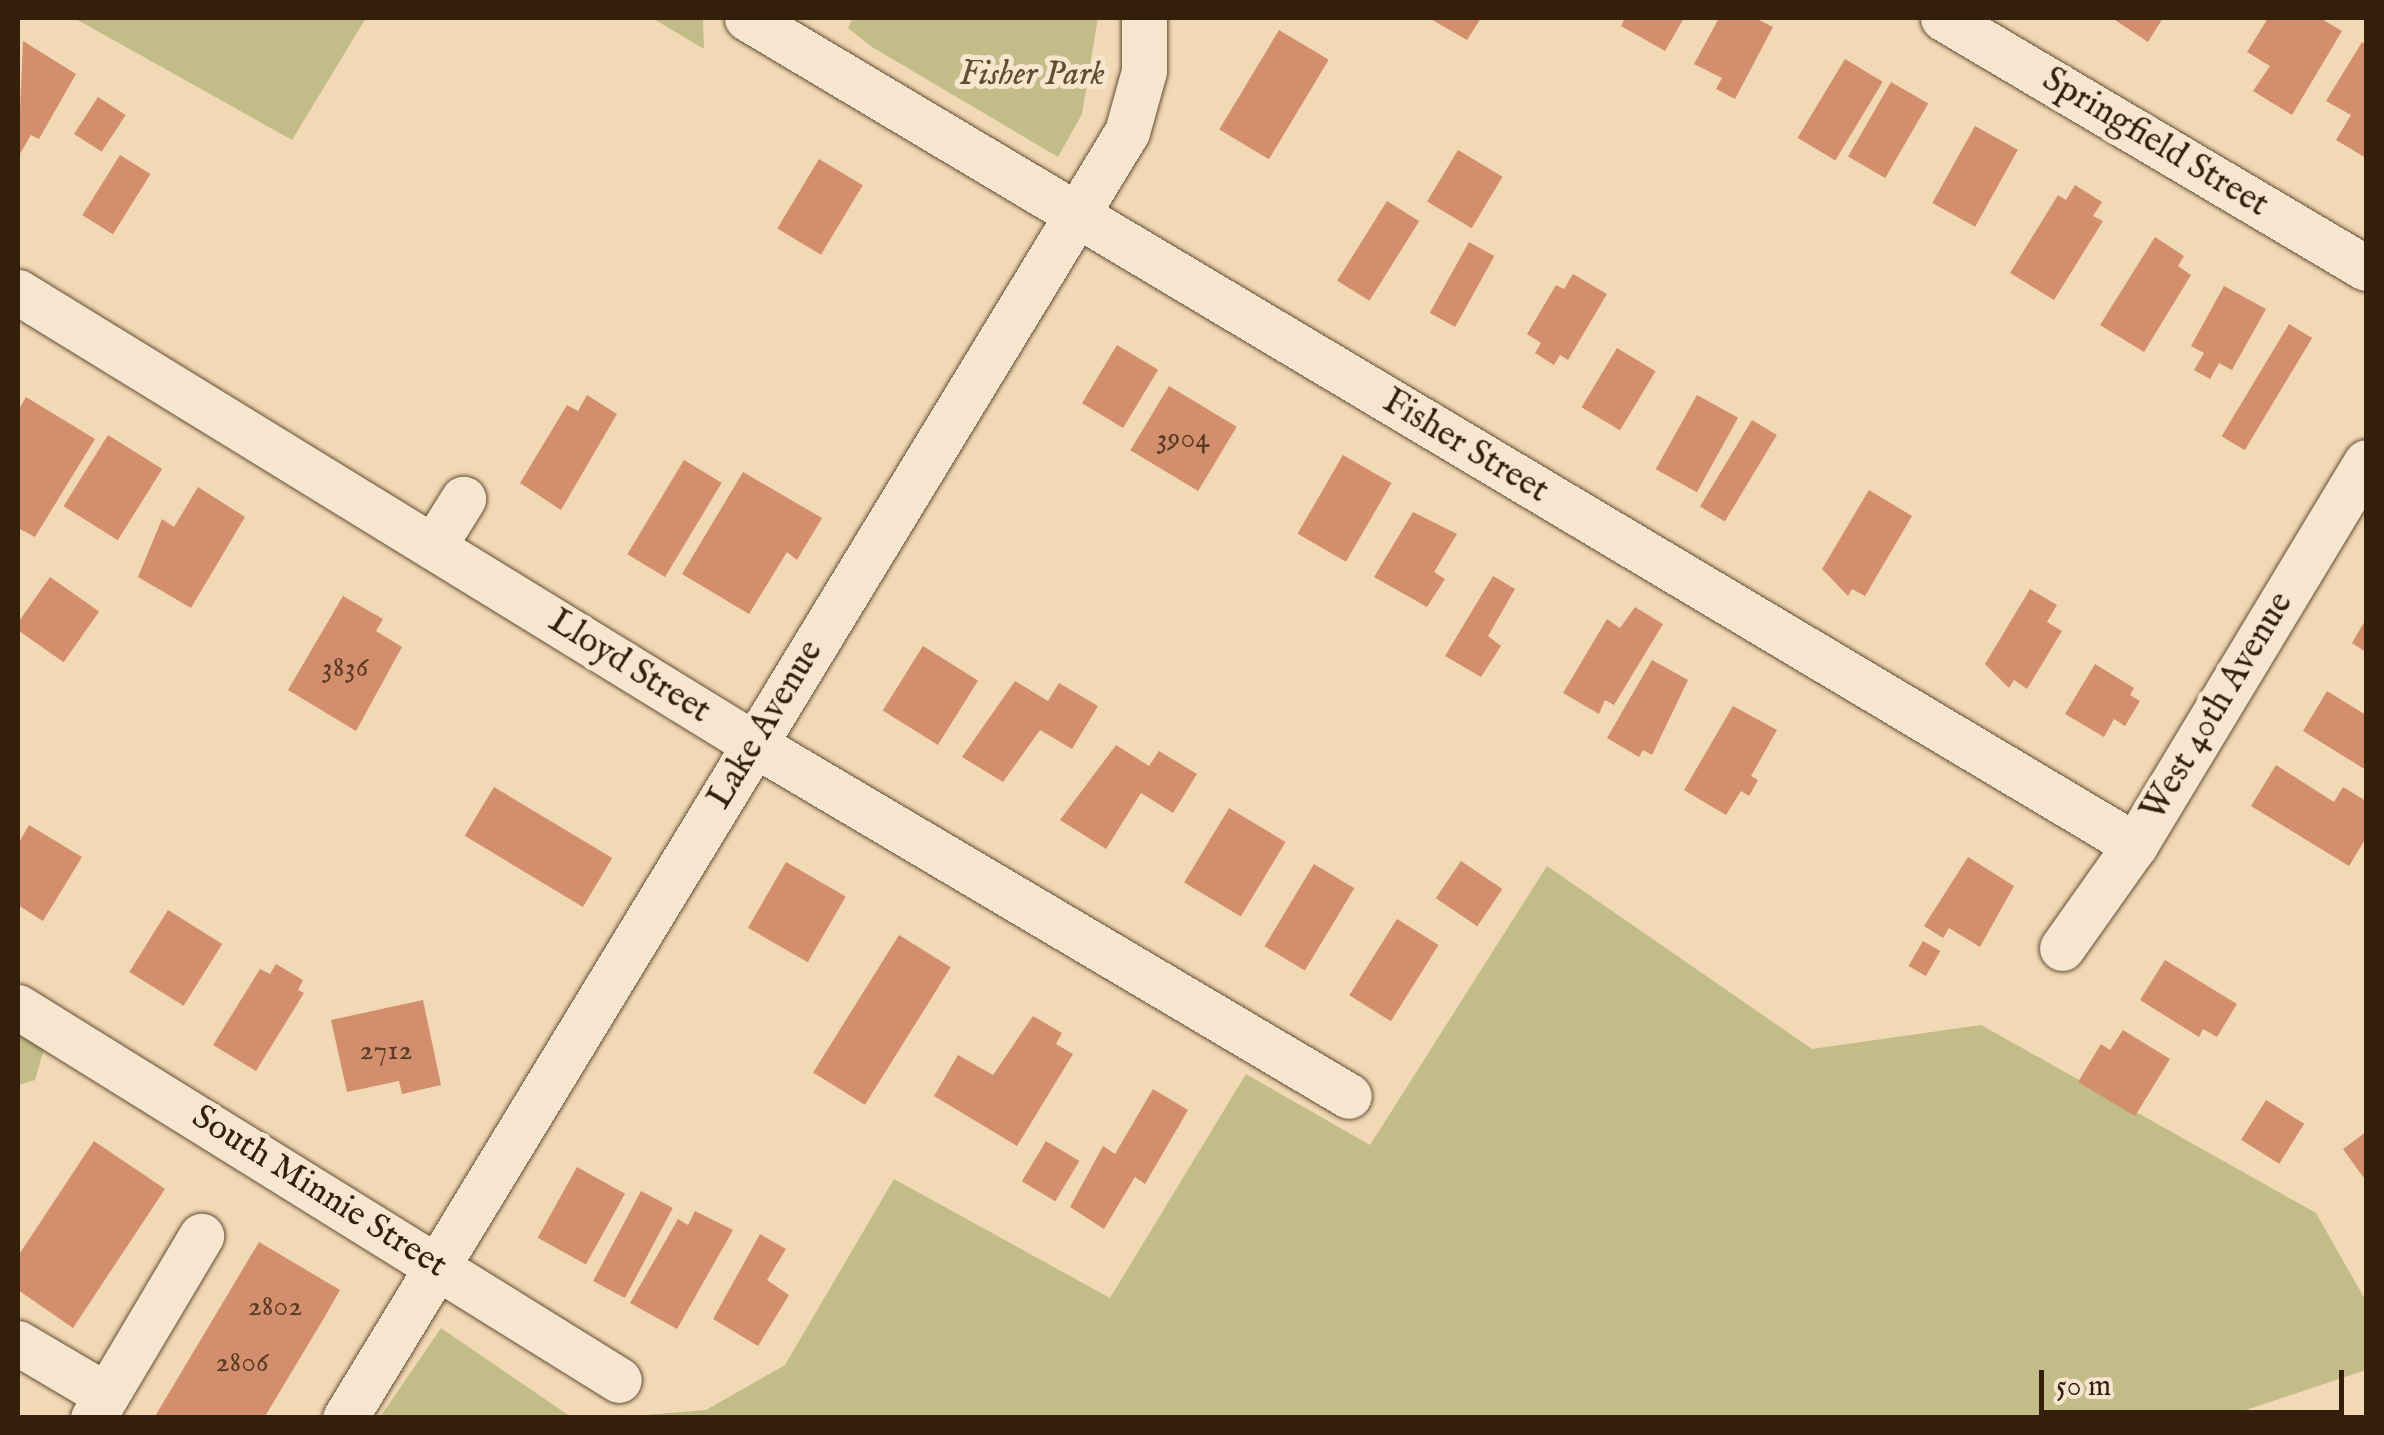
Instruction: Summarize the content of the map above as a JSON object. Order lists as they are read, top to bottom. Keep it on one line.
{"streets":{"street":["Springfield Street","Fisher Street","Lloyd Street","West 40th Avenue","Lake Avenue","South Minnie Street"]},"crossings":[["Fisher Street","West 40th Avenue"],["Fisher Street","Lake Avenue"],["Lloyd Street","Lake Avenue"],["Lake Avenue","South Minnie Street"]],"parks":["Fisher Park"],"house_numbers":["3904","3836","2712","2802","2806"],"scale_bar":"50 m"}
